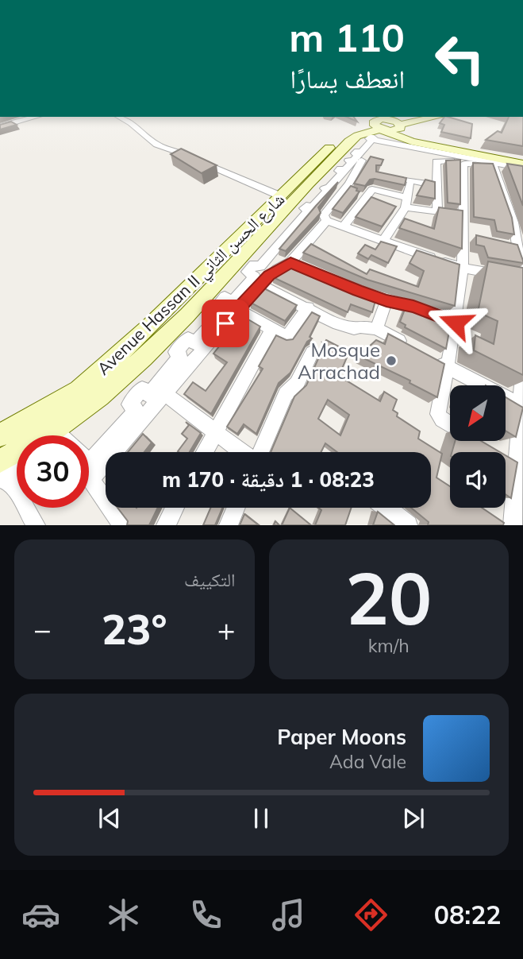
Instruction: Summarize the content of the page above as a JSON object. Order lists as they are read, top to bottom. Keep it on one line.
{"streets":{"main road":["Avenue Hassan II شارع الحسن الثاني"]},"places":["Mosque Arrachad"],"north":"bottom left","page":{"turn":["110 m","انعطف يسارًا"],"limit":"30","trip":"08:23 · 1 دقيقة · 170 m","tile":[["20","km/h"],"التكييف"],"heat":["−","23°","+"],"song":["Paper Moons","Ada Vale"],"tabs":"08:22"}}
